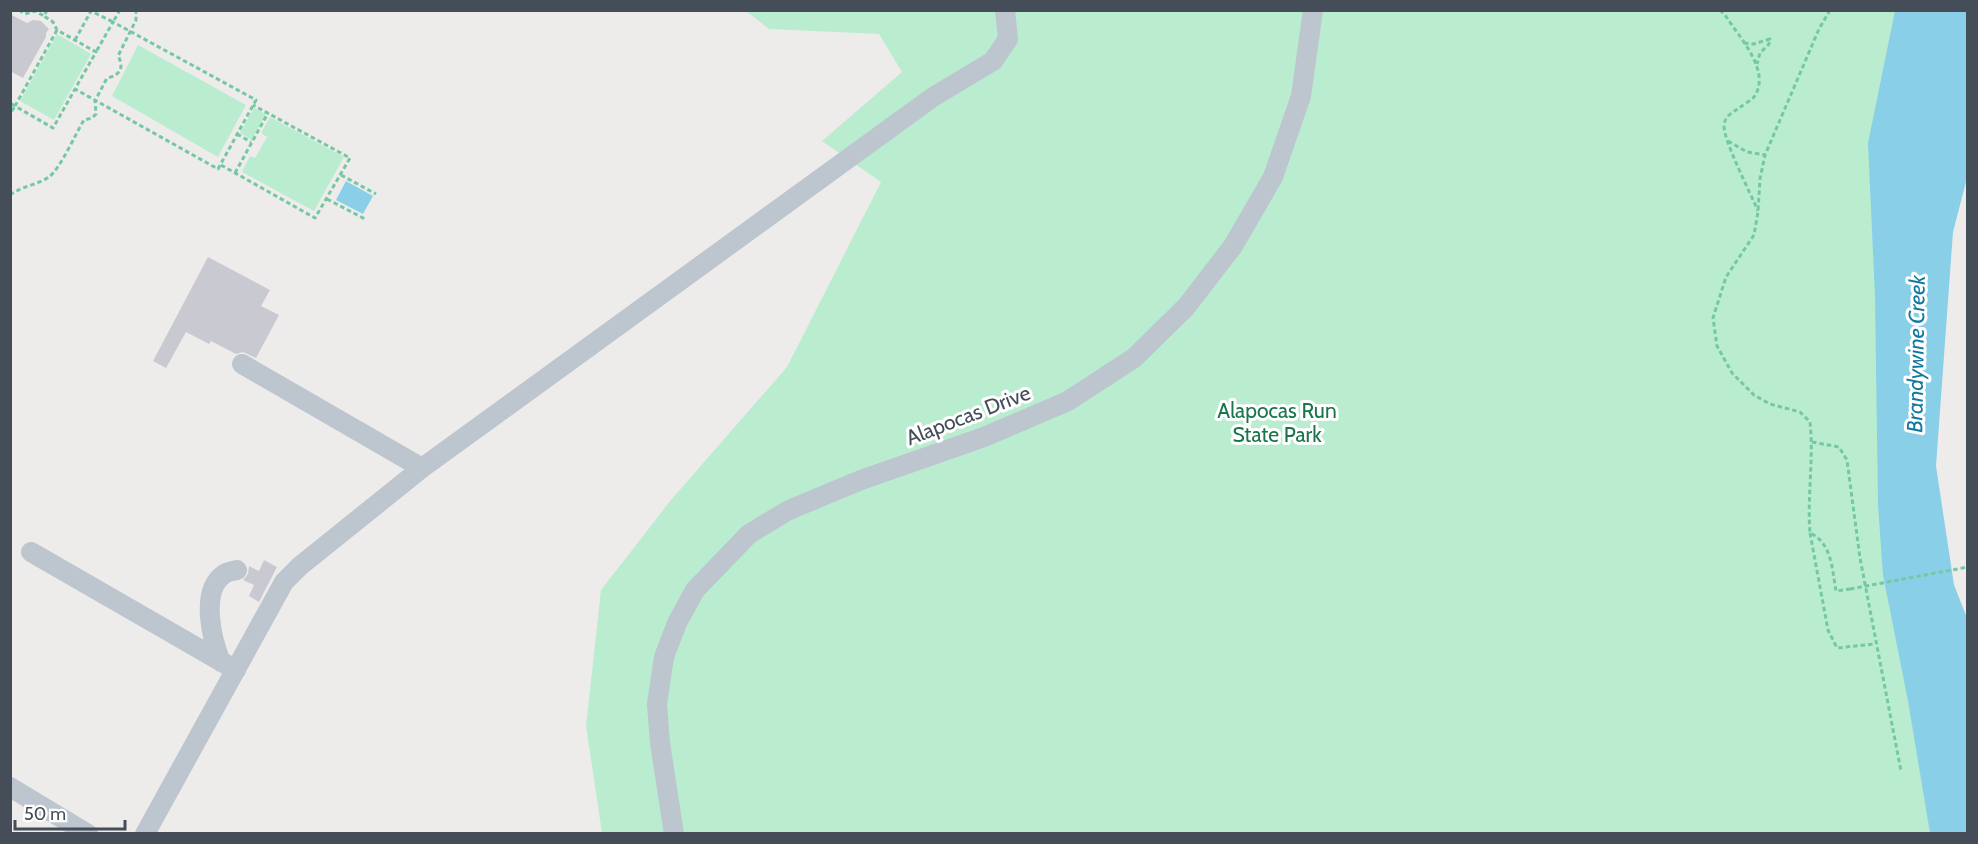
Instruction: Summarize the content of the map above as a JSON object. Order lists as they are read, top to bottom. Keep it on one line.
{"streets":{"street":["Alapocas Drive"]},"water":["Brandywine Creek"],"parks":["Alapocas Run State Park"],"scale_bar":"50 m"}
